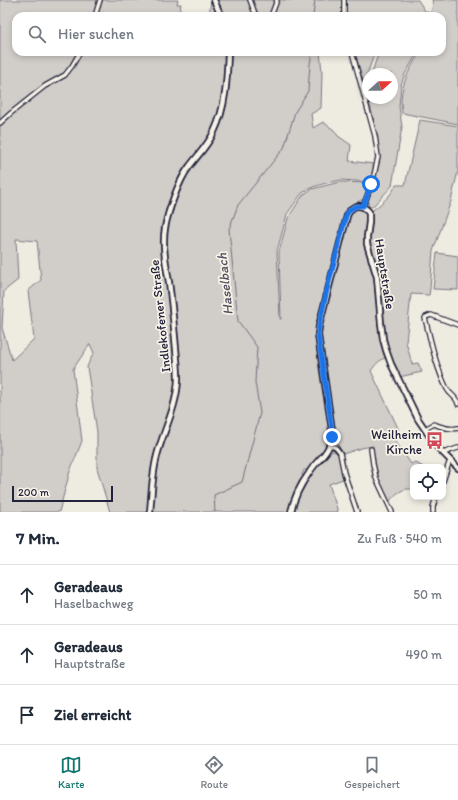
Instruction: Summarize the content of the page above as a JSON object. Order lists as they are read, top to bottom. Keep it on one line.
{"streets":{"street":["Hauptstraße","Indlekofener Straße"]},"water":["Haselbach"],"places":{"bus stop":["Weilheim Kirche"]},"scale_bar":"200 m","north":"right","page":{"search":"Hier suchen","scale":"200 m","heading":["7 Min.","Zu Fuß · 540 m"],"list":[["Geradeaus","Haselbachweg","50 m"],["Geradeaus","Hauptstraße","490 m"],"Ziel erreicht"],"nav":["Karte","Route","Gespeichert"]}}
